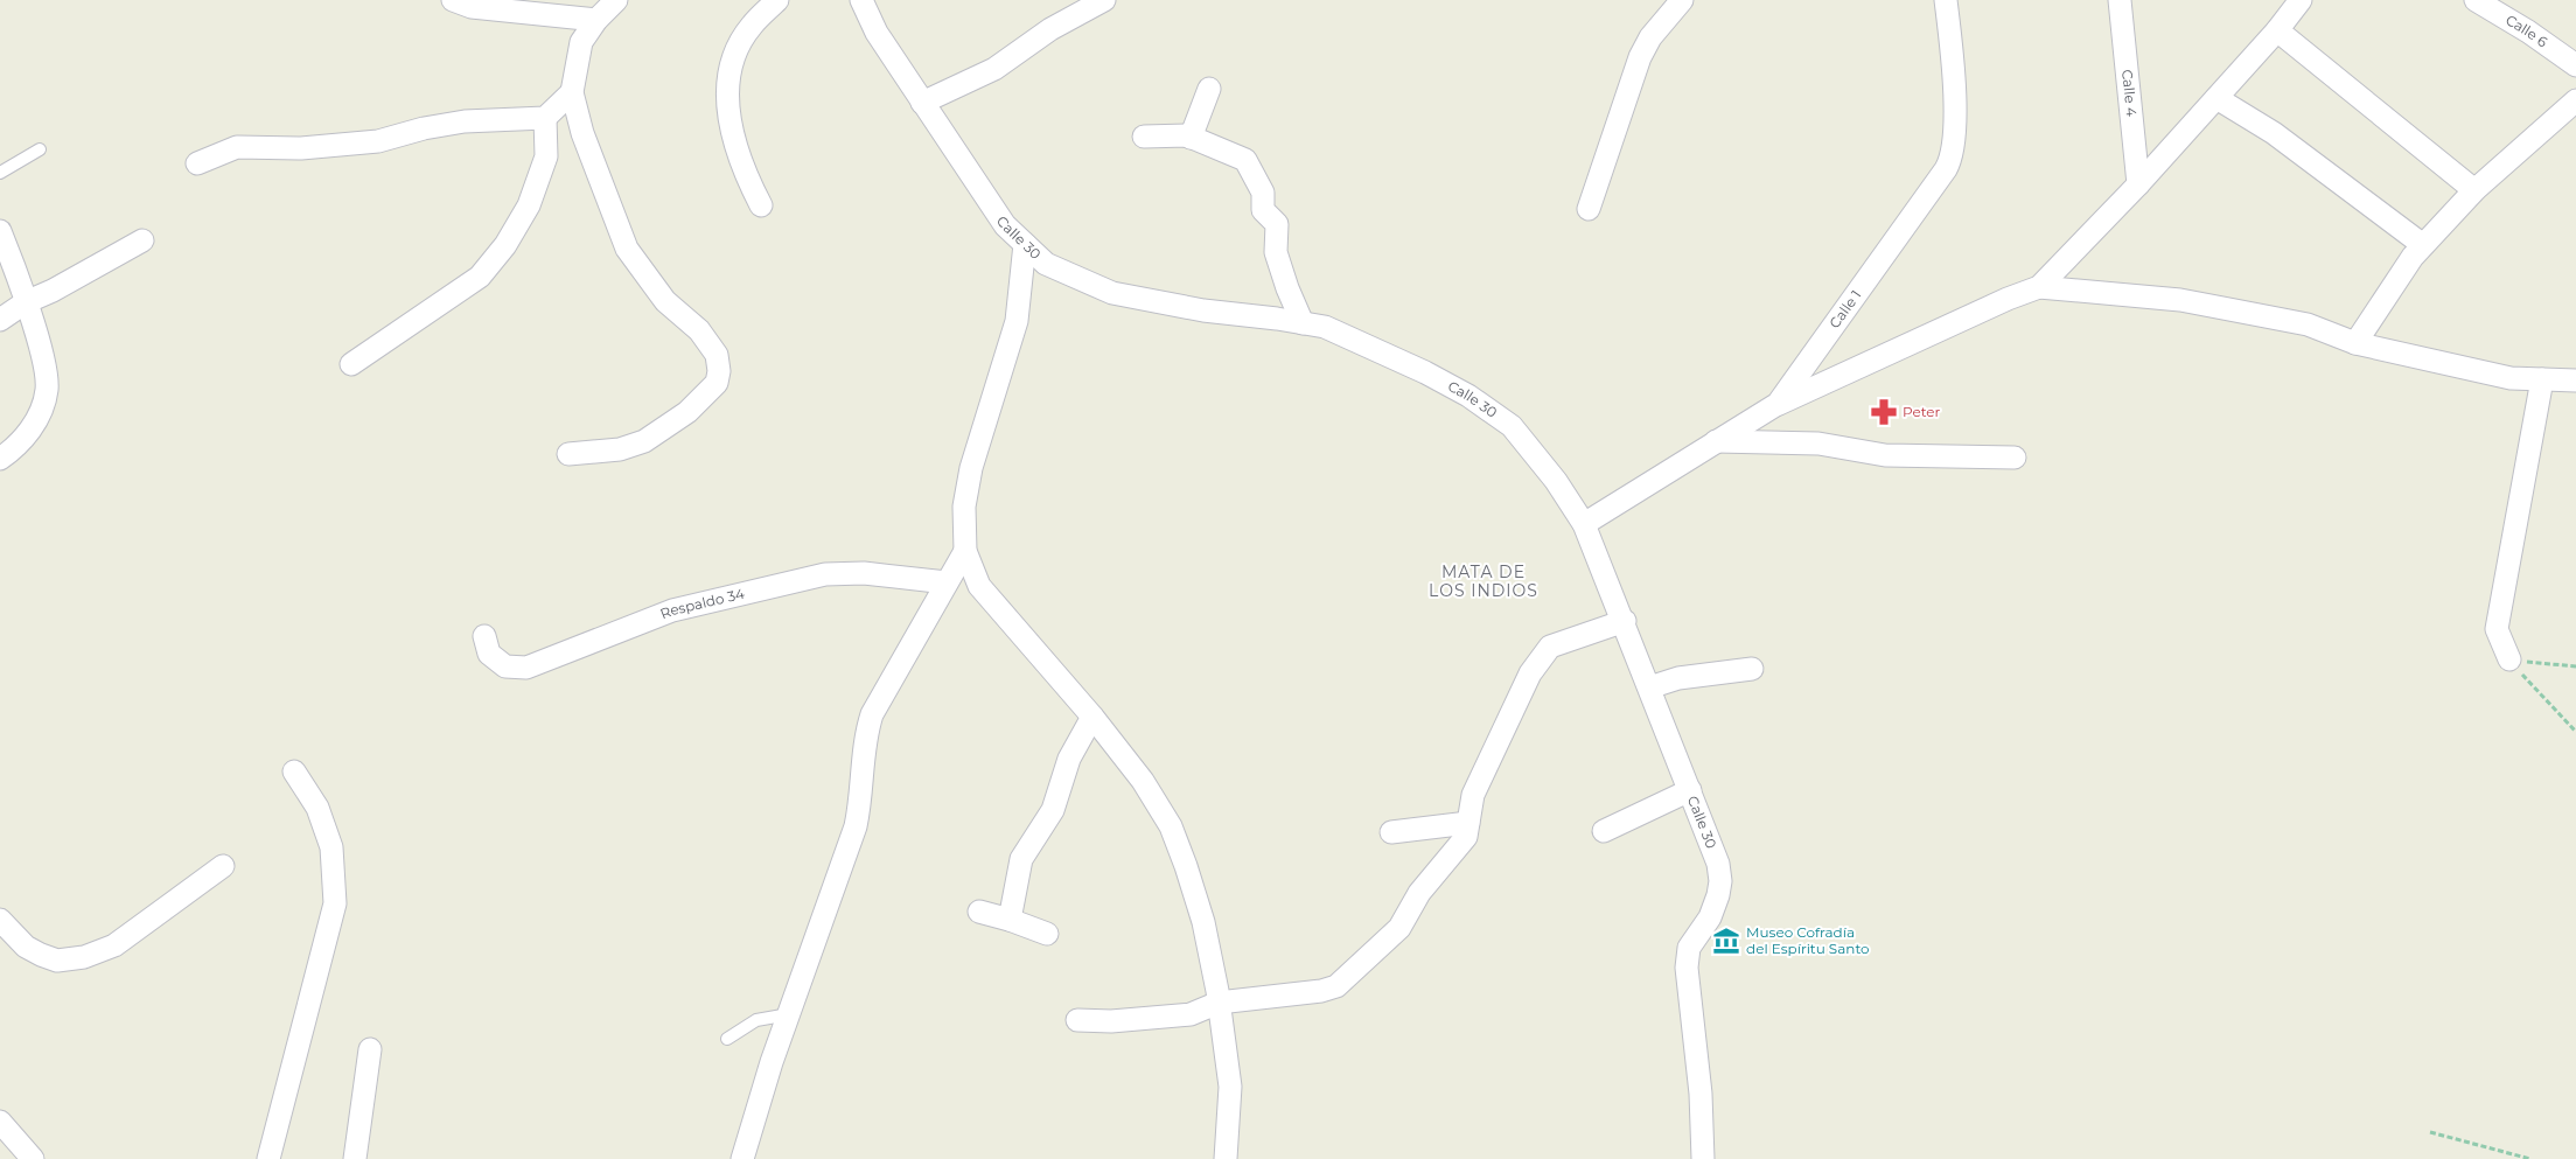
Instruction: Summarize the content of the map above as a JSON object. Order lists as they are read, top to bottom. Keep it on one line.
{"streets":{"street":["Calle 6","Calle 4","Calle 30","Calle 1","Respaldo 34"]},"crossings":[["Calle 30","Calle 1"]],"districts":["MATA DE LOS INDIOS"],"places":{"pharmacy":["Peter"],"museum":["Museo Cofradía del Espíritu Santo"]}}
